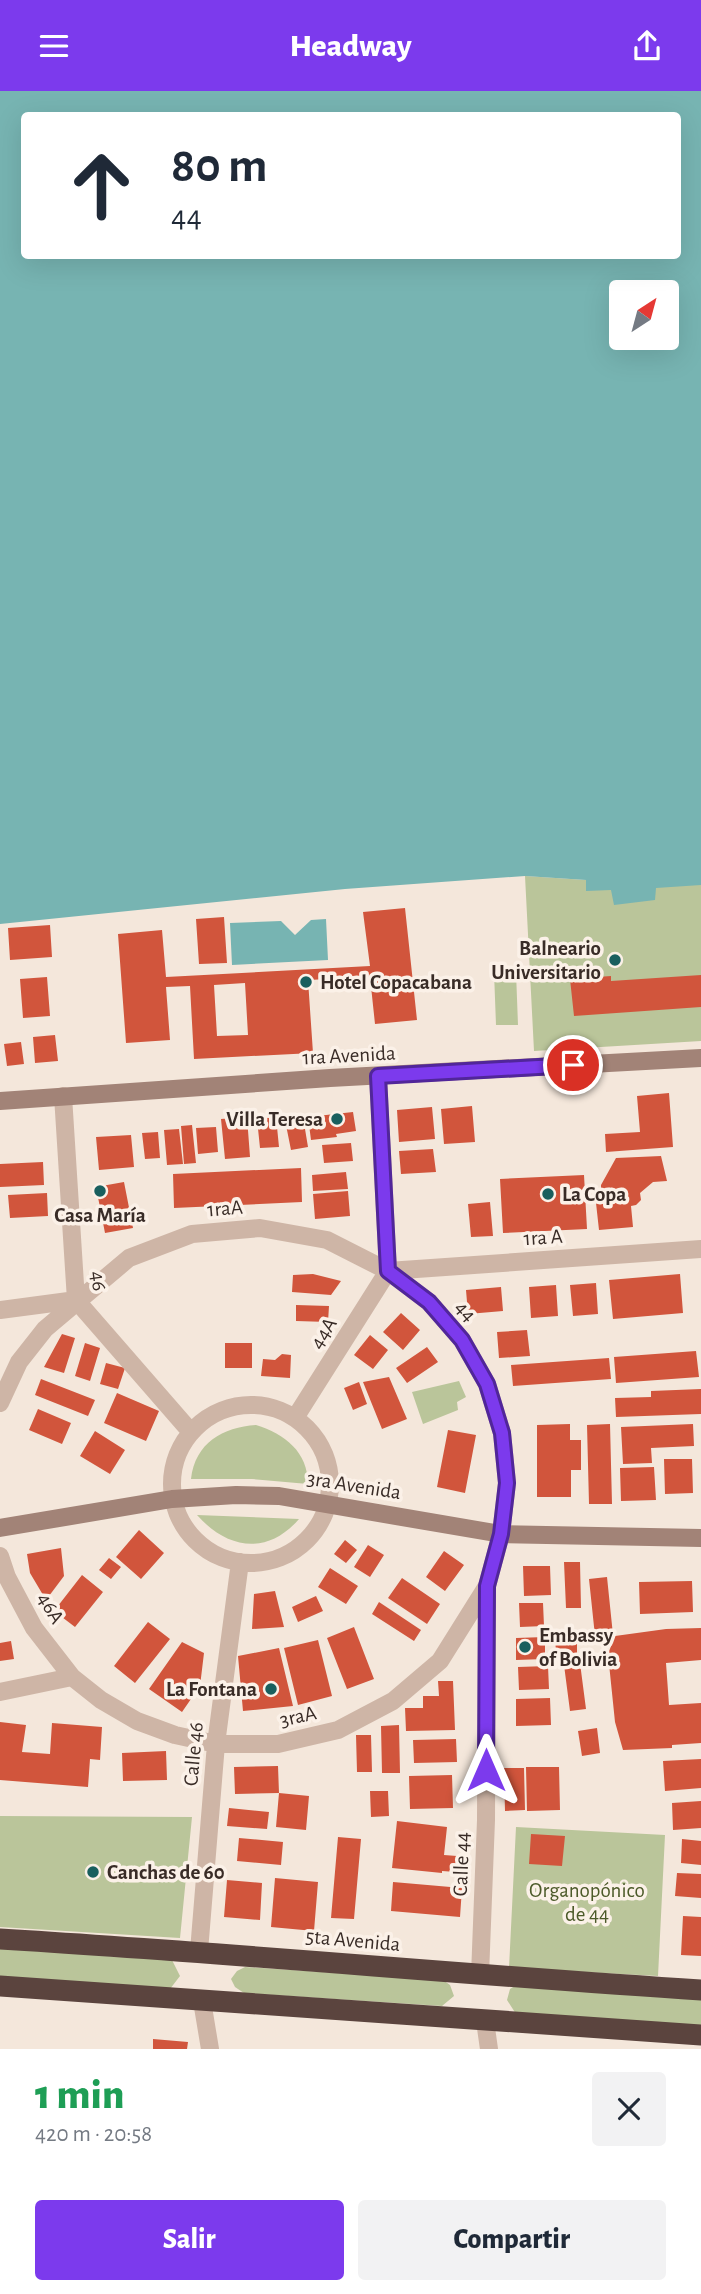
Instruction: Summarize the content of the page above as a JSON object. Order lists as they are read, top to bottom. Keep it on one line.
{"streets":{"highway":["5ta Avenida"],"main road":["1ra Avenida","3ra Avenida"],"street":["1raA","1ra A","46","44","44A","46A","3raA","Calle 46","Calle 44"]},"crossings":[["1ra Avenida","46"],["1raA","1ra A"],["1raA","46"],["1raA","44"],["1raA","44A"],["1ra A","44"],["1ra A","44A"],["44","44A"],["44","3ra Avenida"],["44","3raA"],["44","Calle 44"],["46A","3raA"],["3raA","Calle 46"],["3raA","Calle 44"],["Calle 46","5ta Avenida"],["Calle 44","5ta Avenida"]],"parks":["Organopónico de 44"],"places":["Balneario Universitario","Hotel Copacabana","Villa Teresa","Casa María","La Copa","Embassy of Bolivia","La Fontana","Canchas de 60"],"north":"top right","page":{"header":"Headway","turn":["80 m","44"],"heading":["1 min","420 m · 20:58"],"buttons":["Salir","Compartir"]}}
